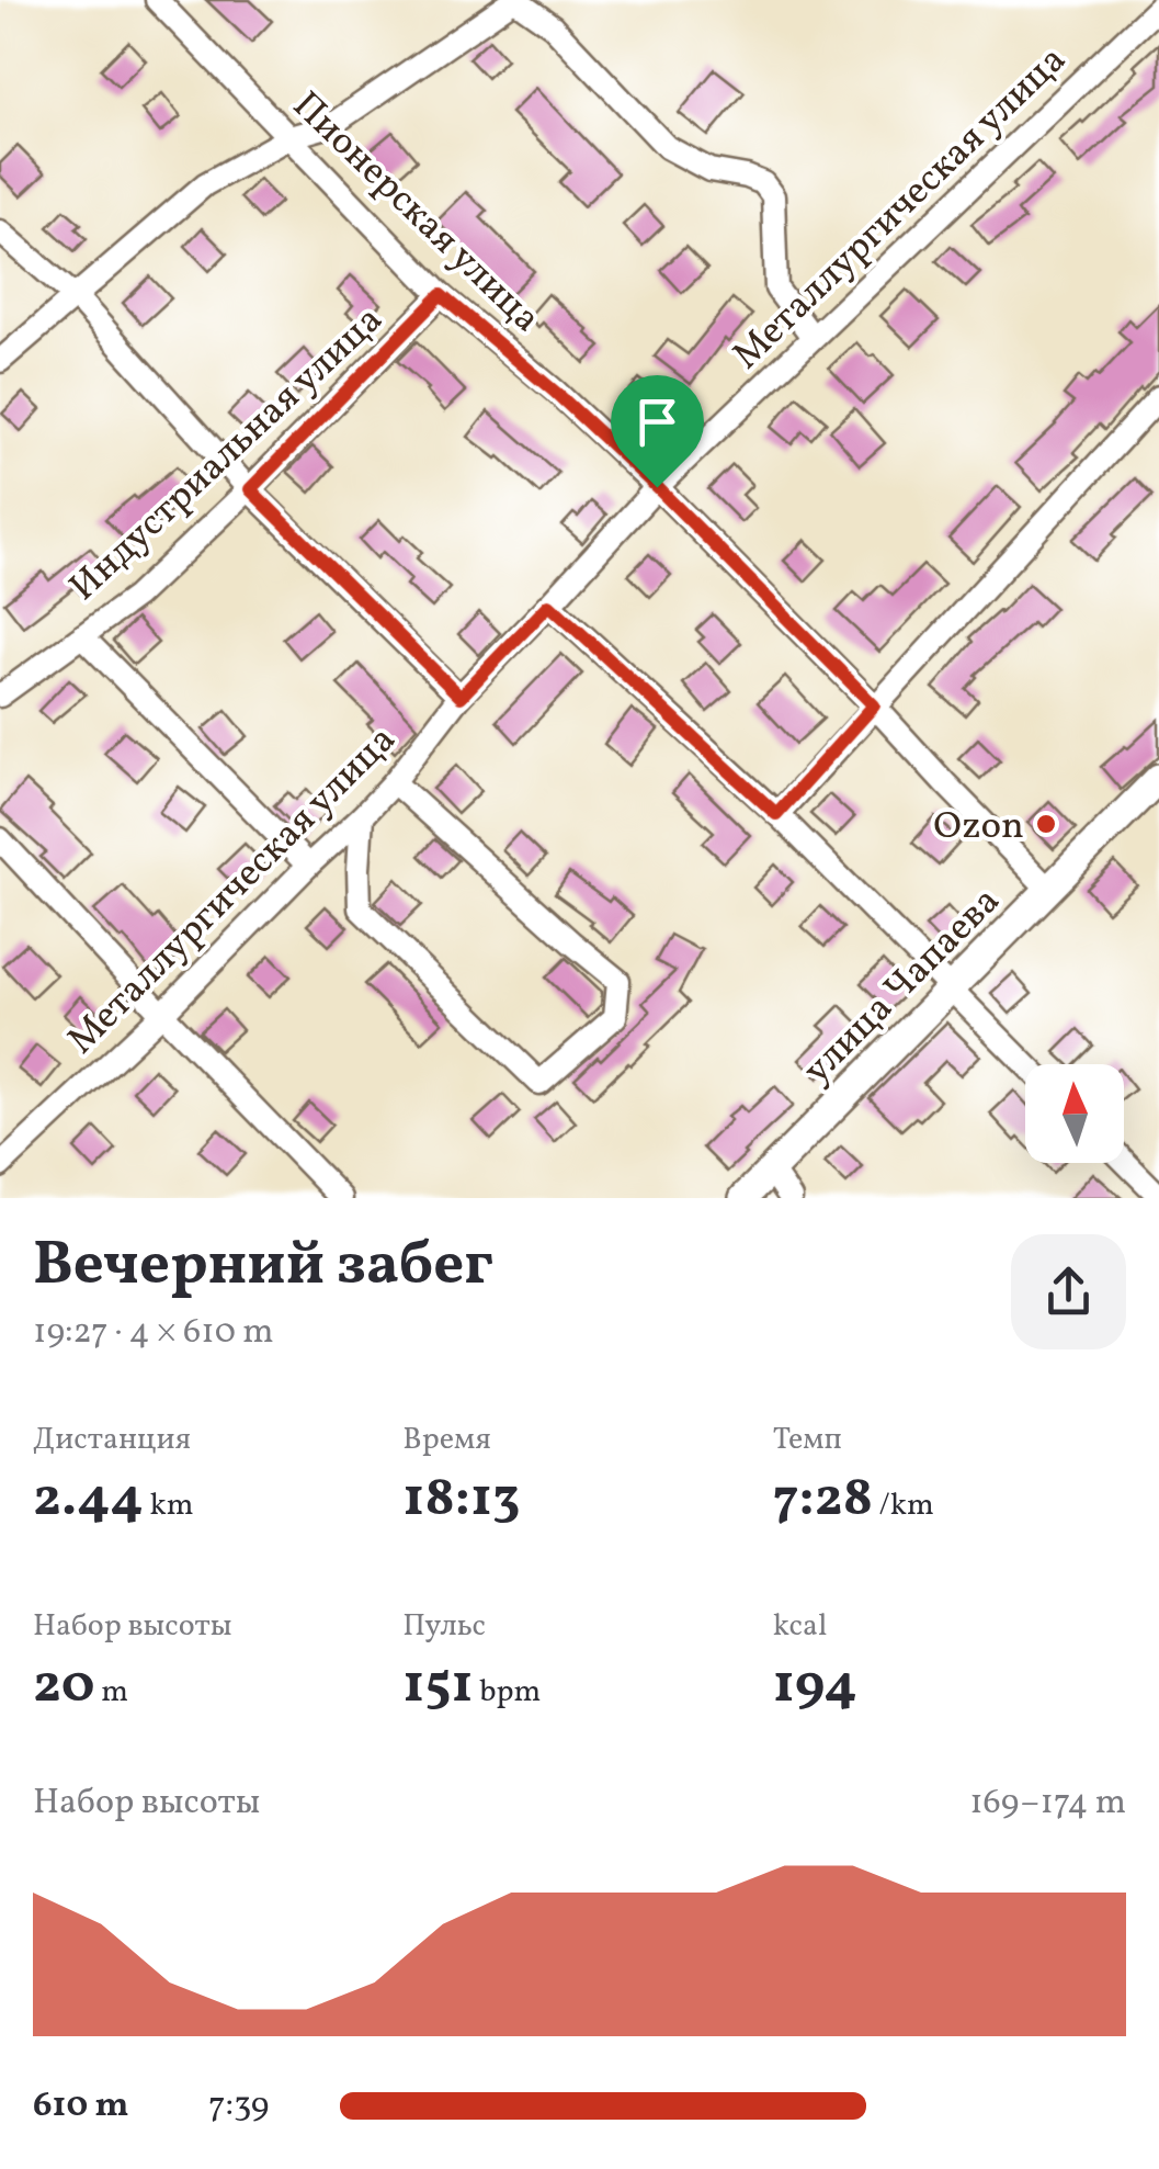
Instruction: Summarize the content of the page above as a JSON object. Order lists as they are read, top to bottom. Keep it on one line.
{"streets":{"street":["Металлургическая улица","Пионерская улица","Индустриальная улица","улица Чапаева"]},"crossings":[["Металлургическая улица","Пионерская улица"],["Пионерская улица","Индустриальная улица"],["Пионерская улица","улица Чапаева"]],"places":["Ozon"],"north":"top","page":{"heading":["Вечерний забег","19:27 · 4 × 610 m"],"stats":[["Дистанция","2.44 km"],["Время","18:13"],["Темп","7:28 /km"],["Набор высоты","20 m"],["Пульс","151 bpm"],["kcal","194"]],"chart":["Набор высоты","169–174 m"],"list":[{"name":"610 m","note":"7:39"}]}}
